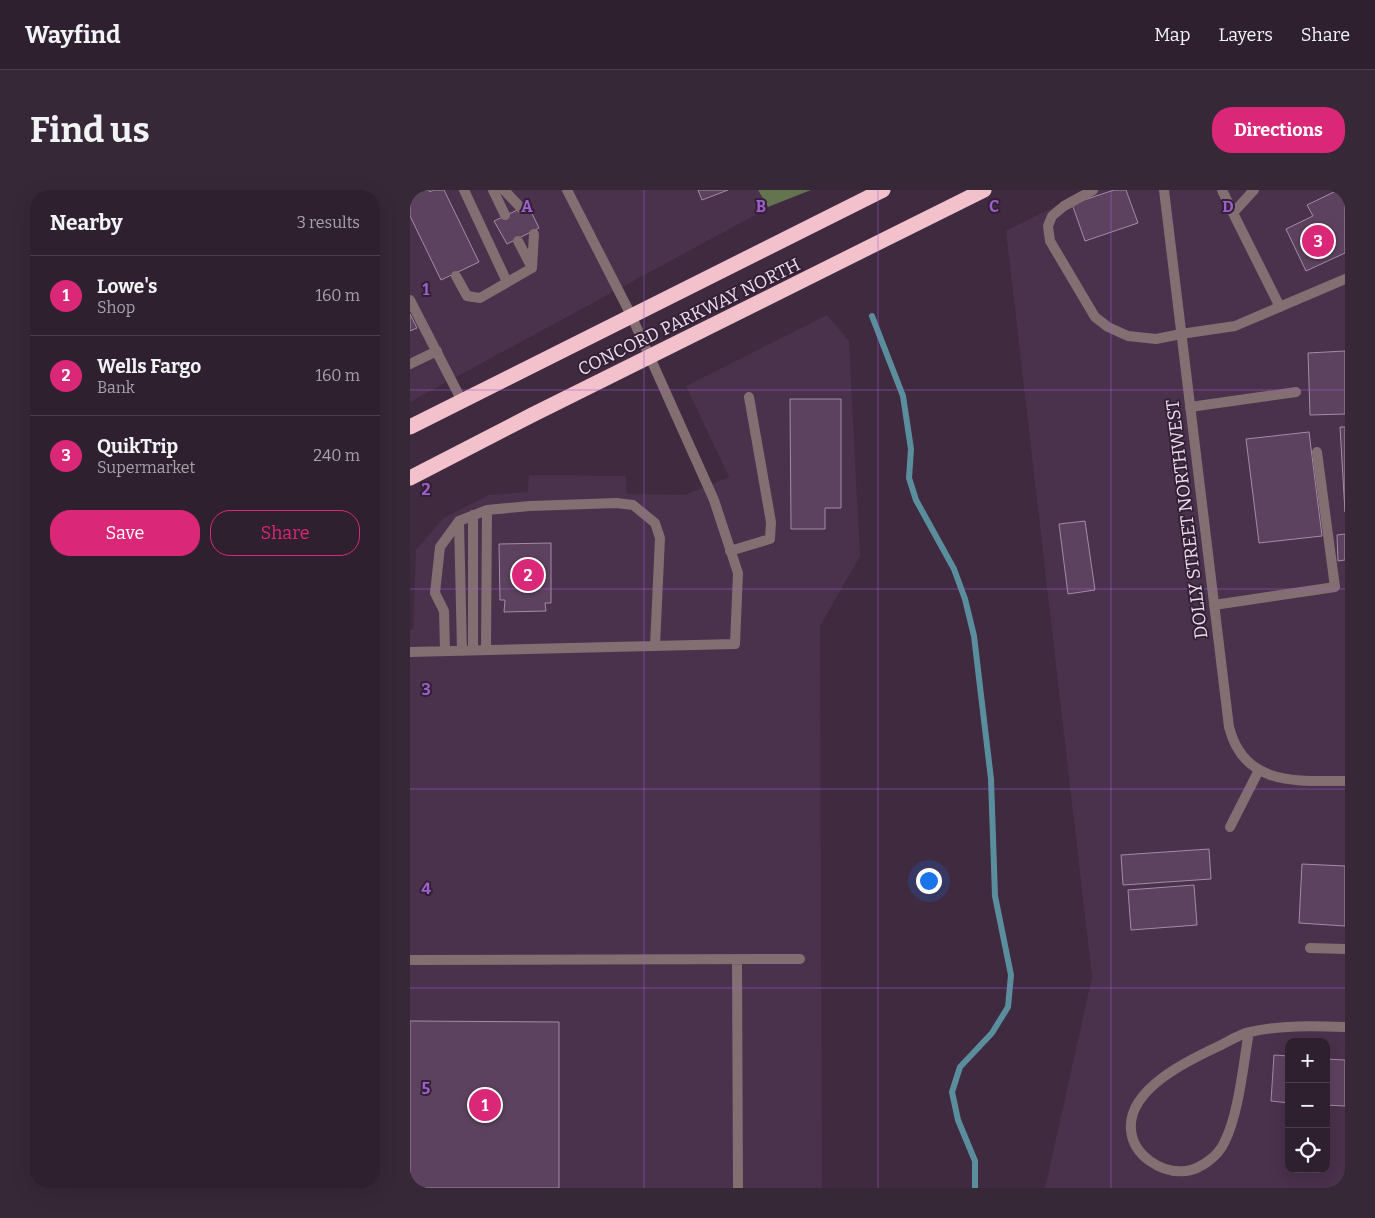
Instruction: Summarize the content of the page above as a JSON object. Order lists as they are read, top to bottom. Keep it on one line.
{"streets":{"highway":["CONCORD PARKWAY NORTH"],"street":["DOLLY STREET NORTHWEST"]},"page":{"header":"Wayfind","nav":["Map","Layers","Share"],"buttons":["Directions",["Save","Share"]],"title":"Find us","heading":["Nearby","3 results"],"pins":["3","2","1"],"list":[{"mark":"1","name":"Lowe's","note":"Shop","value":"160 m"},{"mark":"2","name":"Wells Fargo","note":"Bank","value":"160 m"},{"mark":"3","name":"QuikTrip","note":"Supermarket","value":"240 m"}],"map_buttons":["+","−"]},"grid":{"columns":["A","B","C","D"],"rows":["1","2","3","4","5"]}}
